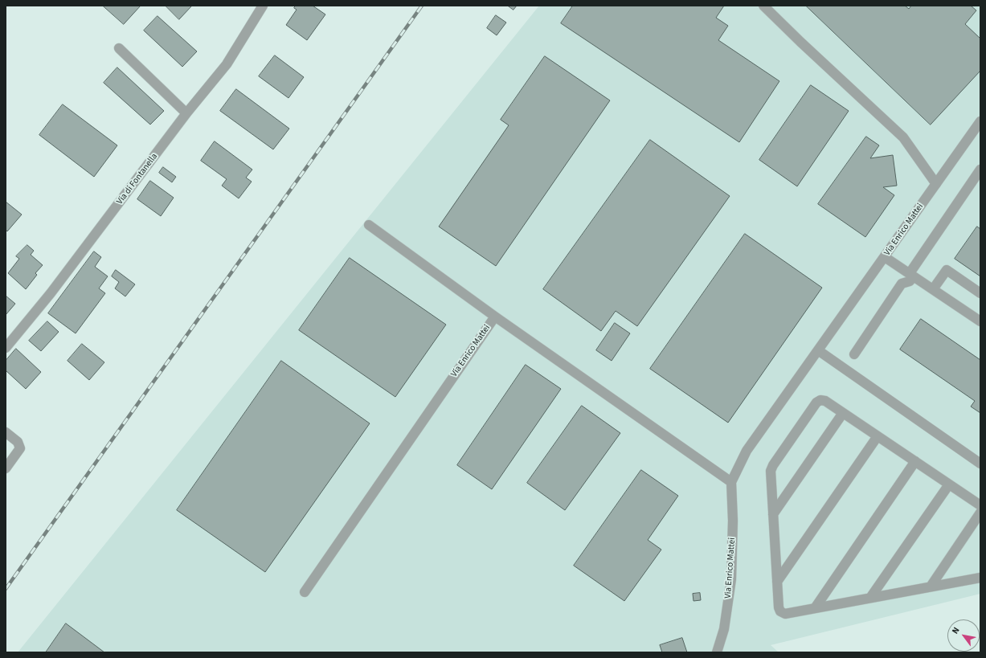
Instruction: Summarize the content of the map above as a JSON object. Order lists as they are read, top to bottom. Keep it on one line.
{"streets":{"street":["Via di Fontanella","Via Enrico Mattei"]},"north":"top left"}
